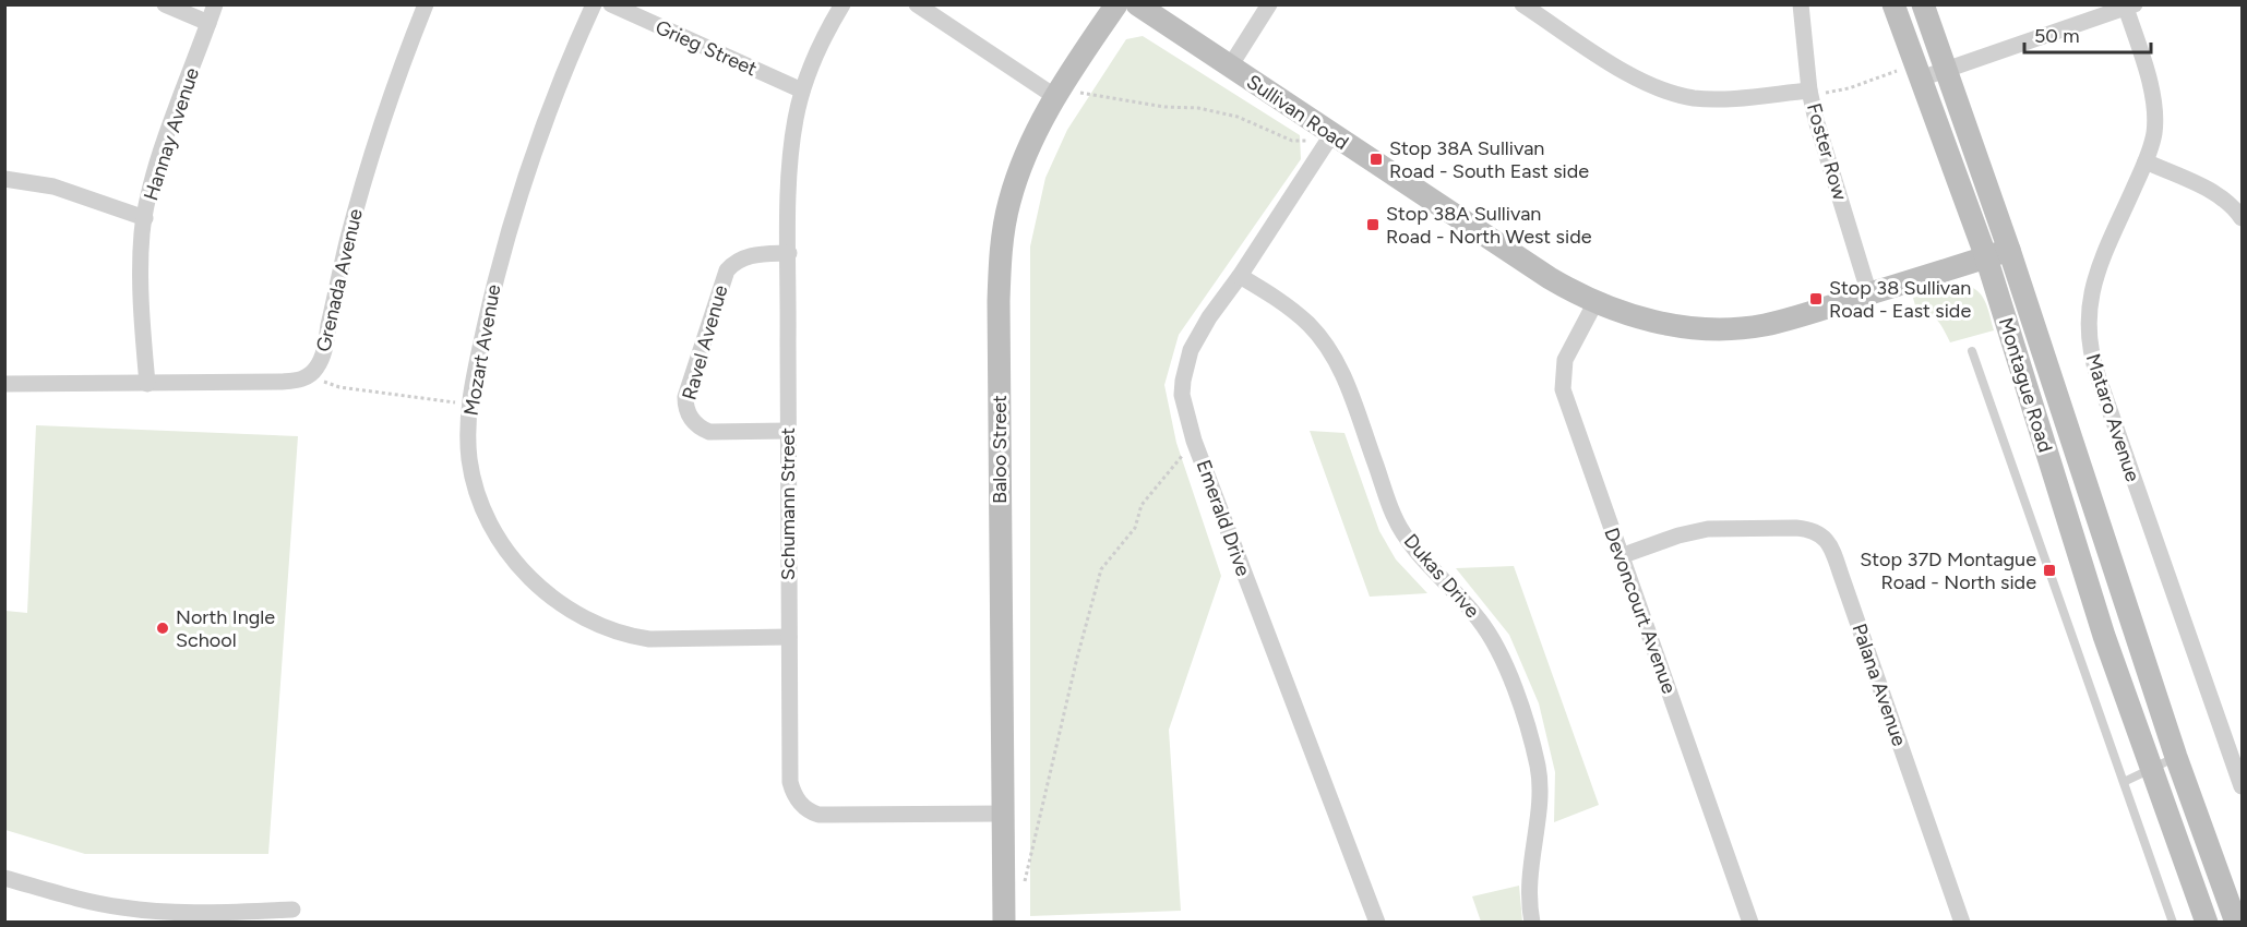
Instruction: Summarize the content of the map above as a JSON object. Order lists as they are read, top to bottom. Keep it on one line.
{"streets":{"main road":["Sullivan Road","Montague Road","Baloo Street"],"street":["Grieg Street","Hannay Avenue","Foster Row","Grenada Avenue","Ravel Avenue","Mozart Avenue","Mataro Avenue","Schumann Street","Emerald Drive","Dukas Drive","Devoncourt Avenue","Palana Avenue"]},"crossings":[["Grieg Street","Schumann Street"],["Sullivan Road","Foster Row"],["Sullivan Road","Montague Road"],["Sullivan Road","Emerald Drive"],["Sullivan Road","Devoncourt Avenue"],["Hannay Avenue","Grenada Avenue"],["Ravel Avenue","Schumann Street"],["Mozart Avenue","Schumann Street"],["Baloo Street","Schumann Street"],["Emerald Drive","Dukas Drive"],["Devoncourt Avenue","Palana Avenue"]],"places":{"transit":["Stop 38A Sullivan Road - South East side","Stop 38A Sullivan Road - North West side","Stop 38 Sullivan Road - East side","Stop 37D Montague Road - North side"],"other":["North Ingle School"]},"scale_bar":"50 m"}
